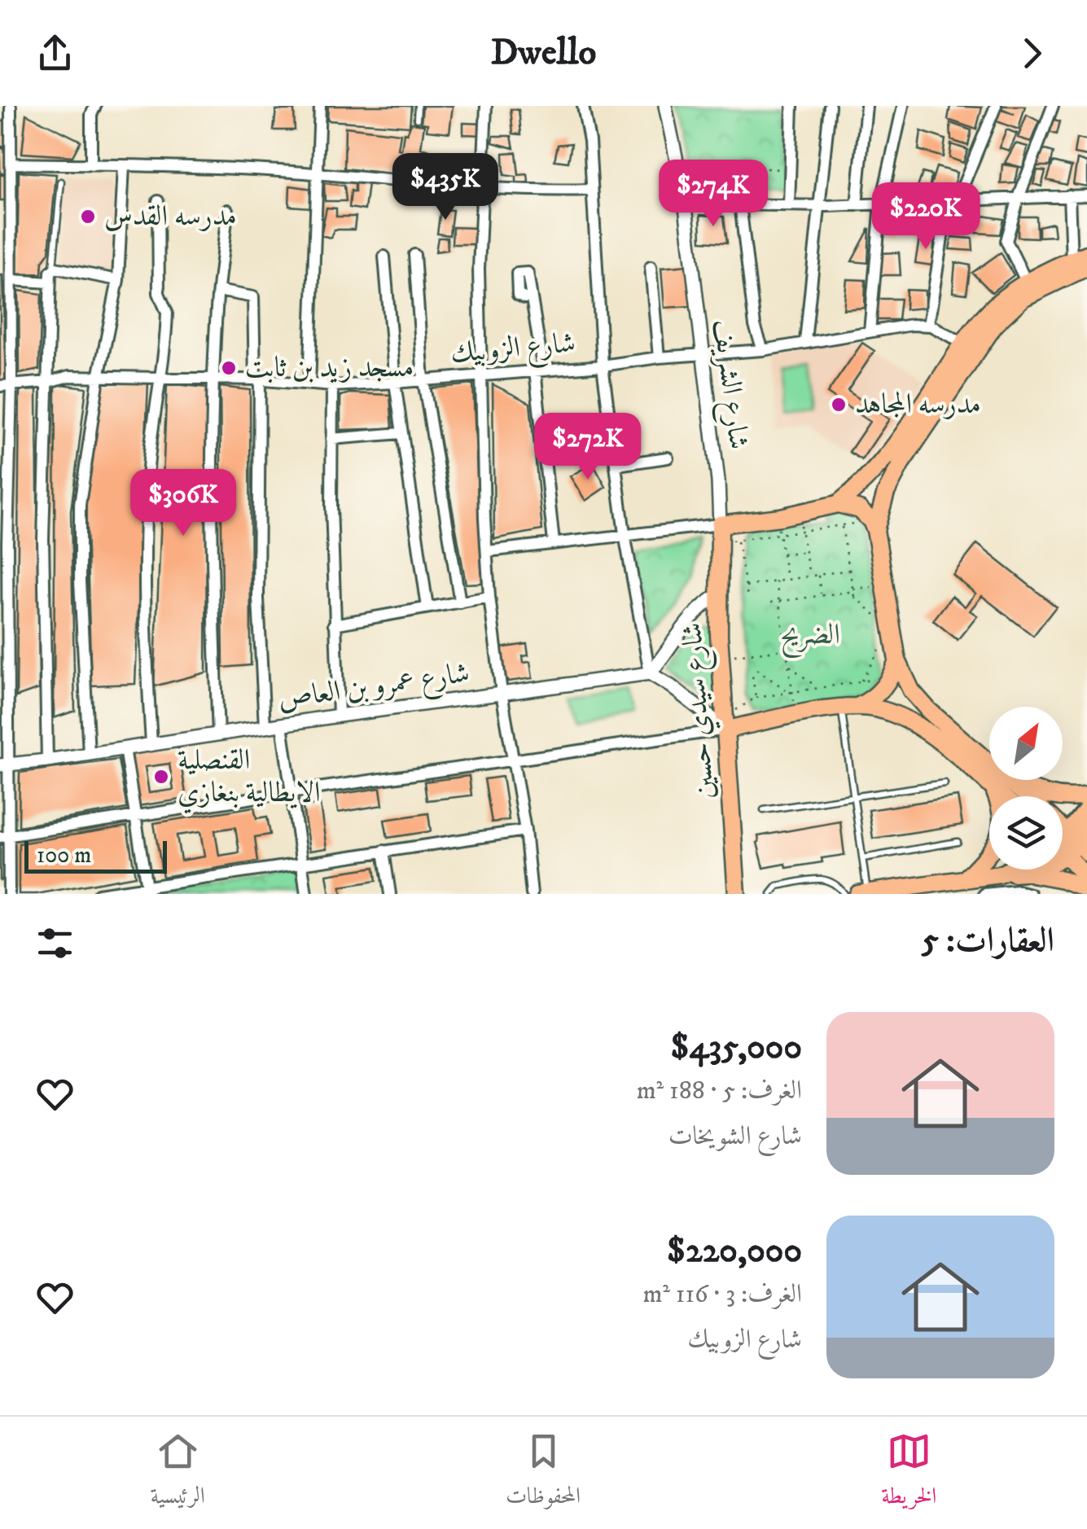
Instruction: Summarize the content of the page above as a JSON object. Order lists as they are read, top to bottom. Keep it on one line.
{"streets":{"main road":["شارع سيدي حسين"],"street":["شارع الزوبيك","شارع الشريف","شارع عمرو بن العاص"]},"crossings":[["شارع الزوبيك","شارع الشريف"],["شارع الشريف","شارع سيدي حسين"]],"parks":["الضريح"],"places":["مدرسه القدس","مسجد زيد بن ثابت","مدرسه المجاهد","القنصلية الايطالية بنغازي"],"scale_bar":"100 m","north":"top right","page":{"header":"Dwello","price":["$435K","$274K","$220K","$272K","$306K"],"scale":"100 m","heading":"العقارات: 5","list":[{"name":"$435,000","note":"الغرف: 5 · 188 m² · شارع الشويخات"},{"name":"$220,000","note":"الغرف: 3 · 116 m² · شارع الزوبيك"}],"tabs":["الخريطة","المحفوظات","الرئيسية"]}}
